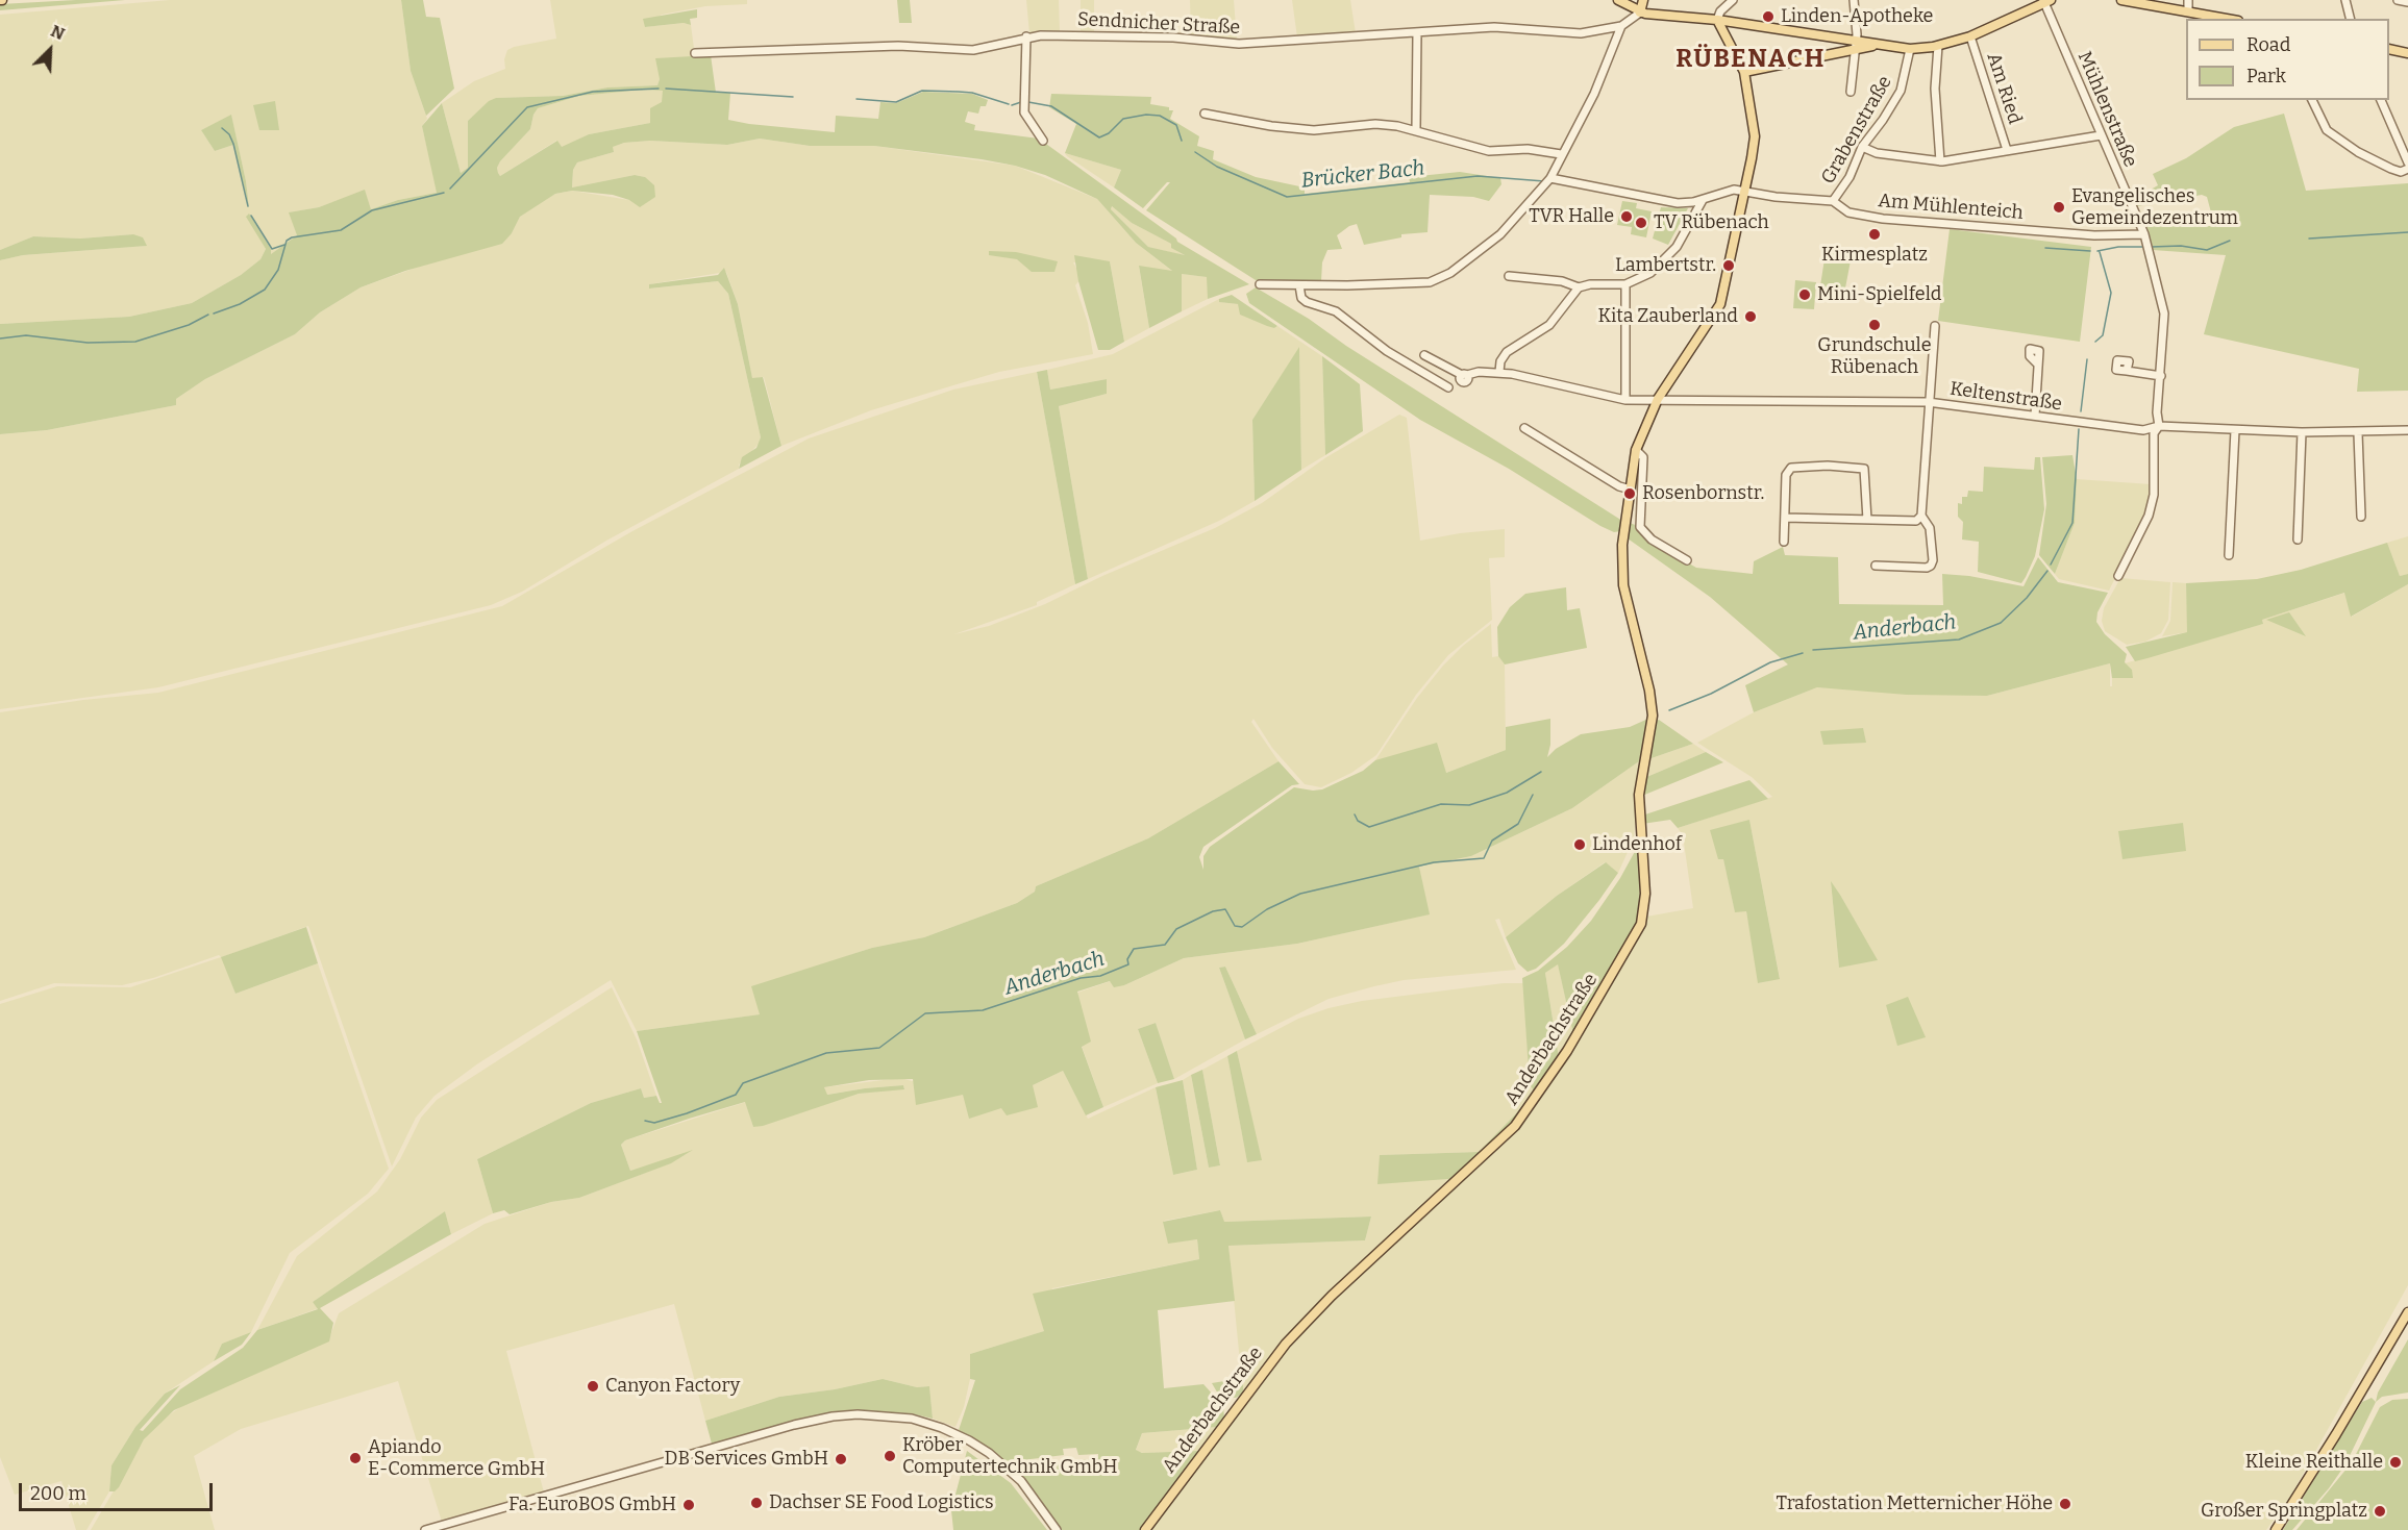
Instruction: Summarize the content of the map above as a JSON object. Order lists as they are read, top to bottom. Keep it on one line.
{"streets":{"main road":["Anderbachstraße"],"street":["Sendnicher Straße","Am Ried","Mühlenstraße","Grabenstraße","Am Mühlenteich","Keltenstraße"]},"crossings":[["Mühlenstraße","Am Mühlenteich"],["Mühlenstraße","Keltenstraße"],["Grabenstraße","Am Mühlenteich"],["Grabenstraße","Anderbachstraße"],["Keltenstraße","Anderbachstraße"]],"districts":["RÜBENACH"],"water":["Brücker Bach","Anderbach"],"places":["Linden-Apotheke","Evangelisches Gemeindezentrum","TVR Halle","TV Rübenach","Kirmesplatz","Lambertstr.","Mini-Spielfeld","Kita Zauberland","Grundschule Rübenach","Rosenbornstr.","Lindenhof","Canyon Factory","Kröber Computertechnik GmbH","Apiando E-Commerce GmbH","DB Services GmbH","Kleine Reithalle","Dachser SE Food Logistics","Trafostation Metternicher Höhe","Fa. EuroBOS GmbH","Großer Springplatz"],"legend":["Road","Park"],"scale_bar":"200 m","north":"top right"}
